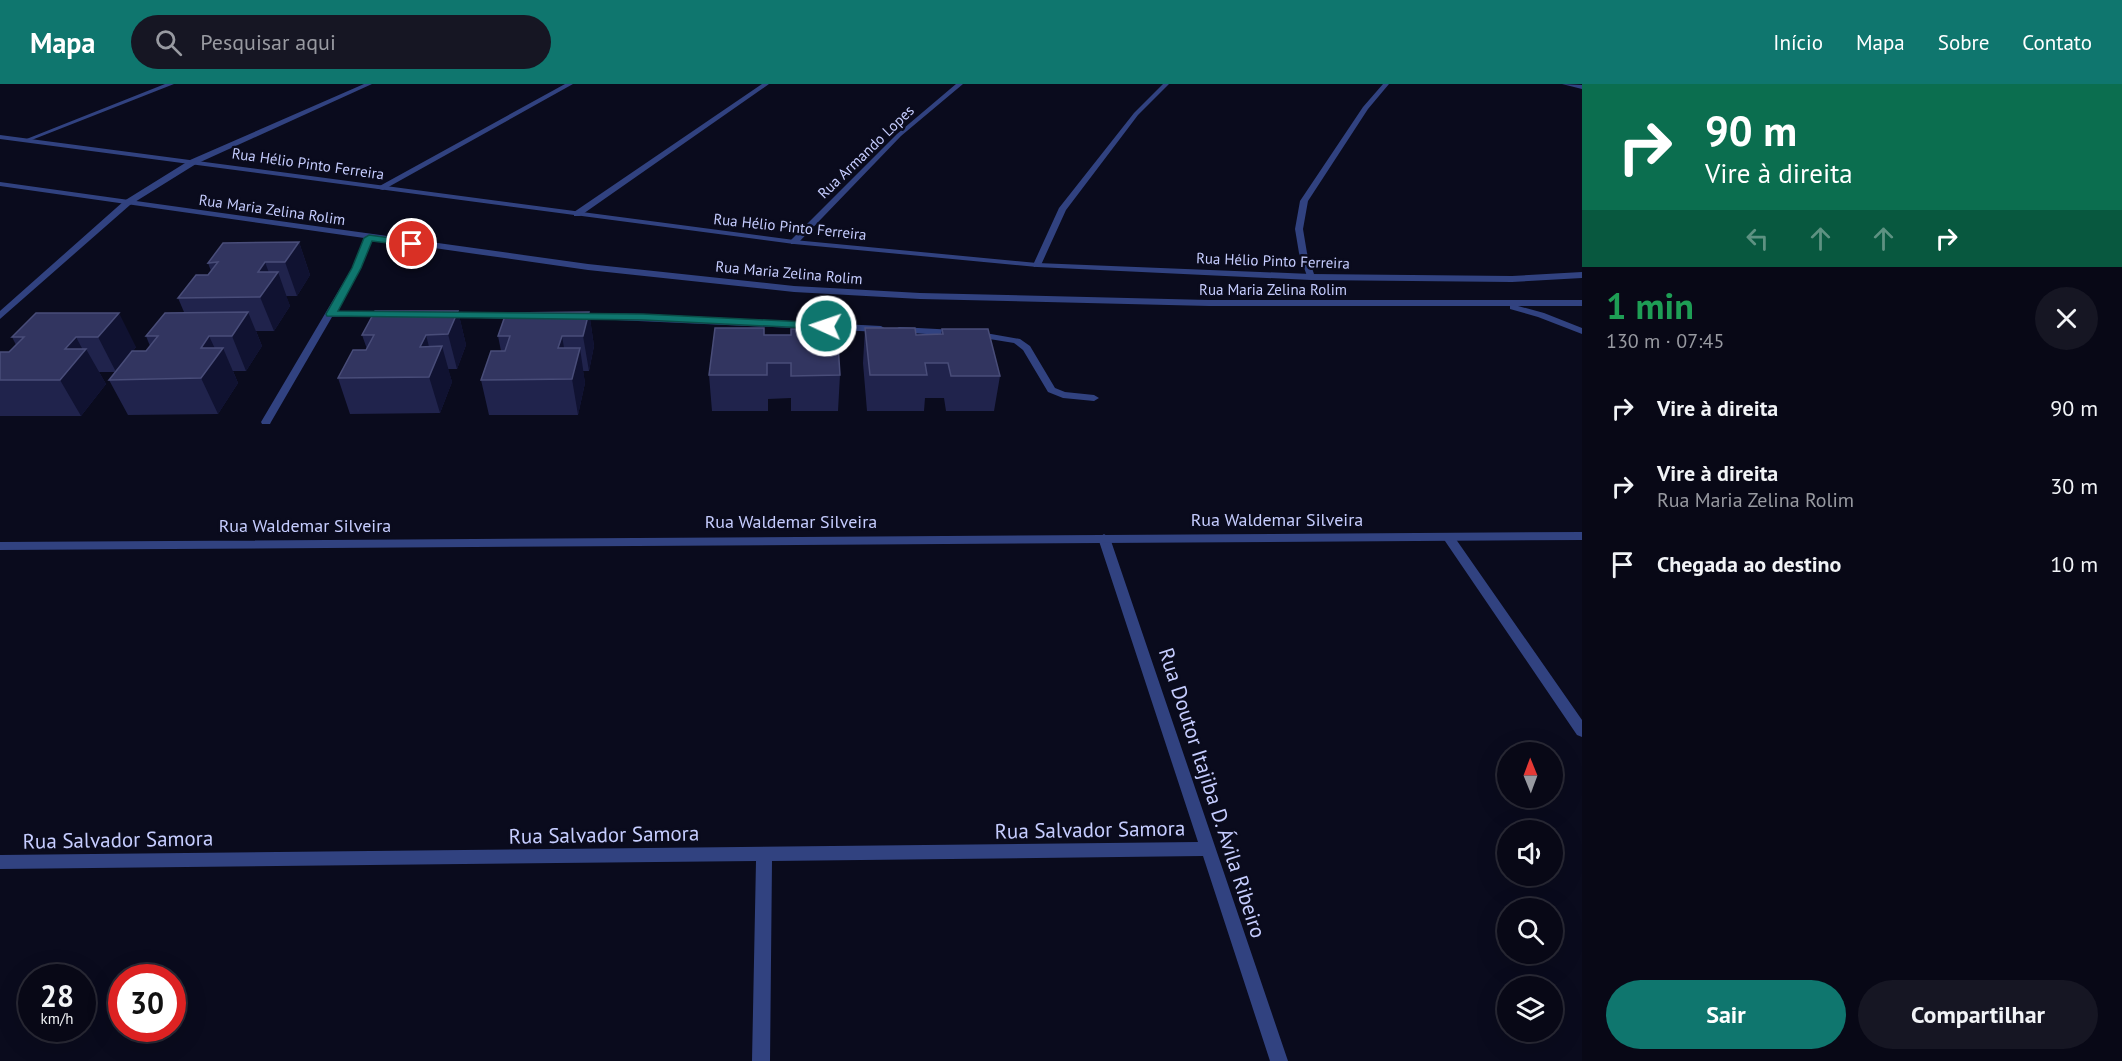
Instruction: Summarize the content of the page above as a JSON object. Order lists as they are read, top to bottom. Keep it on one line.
{"streets":{"street":["Rua Armando Lopes","Rua Hélio Pinto Ferreira","Rua Maria Zelina Rolim","Rua Waldemar Silveira","Rua Doutor Itajiba D. Ávila Ribeiro","Rua Salvador Samora"]},"crossings":[["Rua Armando Lopes","Rua Hélio Pinto Ferreira"],["Rua Waldemar Silveira","Rua Doutor Itajiba D. Ávila Ribeiro"],["Rua Doutor Itajiba D. Ávila Ribeiro","Rua Salvador Samora"]],"north":"top","page":{"header":"Mapa","search":"Pesquisar aqui","nav":["Início","Mapa","Sobre","Contato"],"turn":["90 m","Vire à direita"],"heading":["1 min","130 m · 07:45"],"list":[{"name":"Vire à direita","value":"90 m"},{"name":"Vire à direita","note":"Rua Maria Zelina Rolim","value":"30 m"},{"name":"Chegada ao destino","value":"10 m"}],"speed":"28 km/h","limit":"30","buttons":["Sair","Compartilhar"]}}
